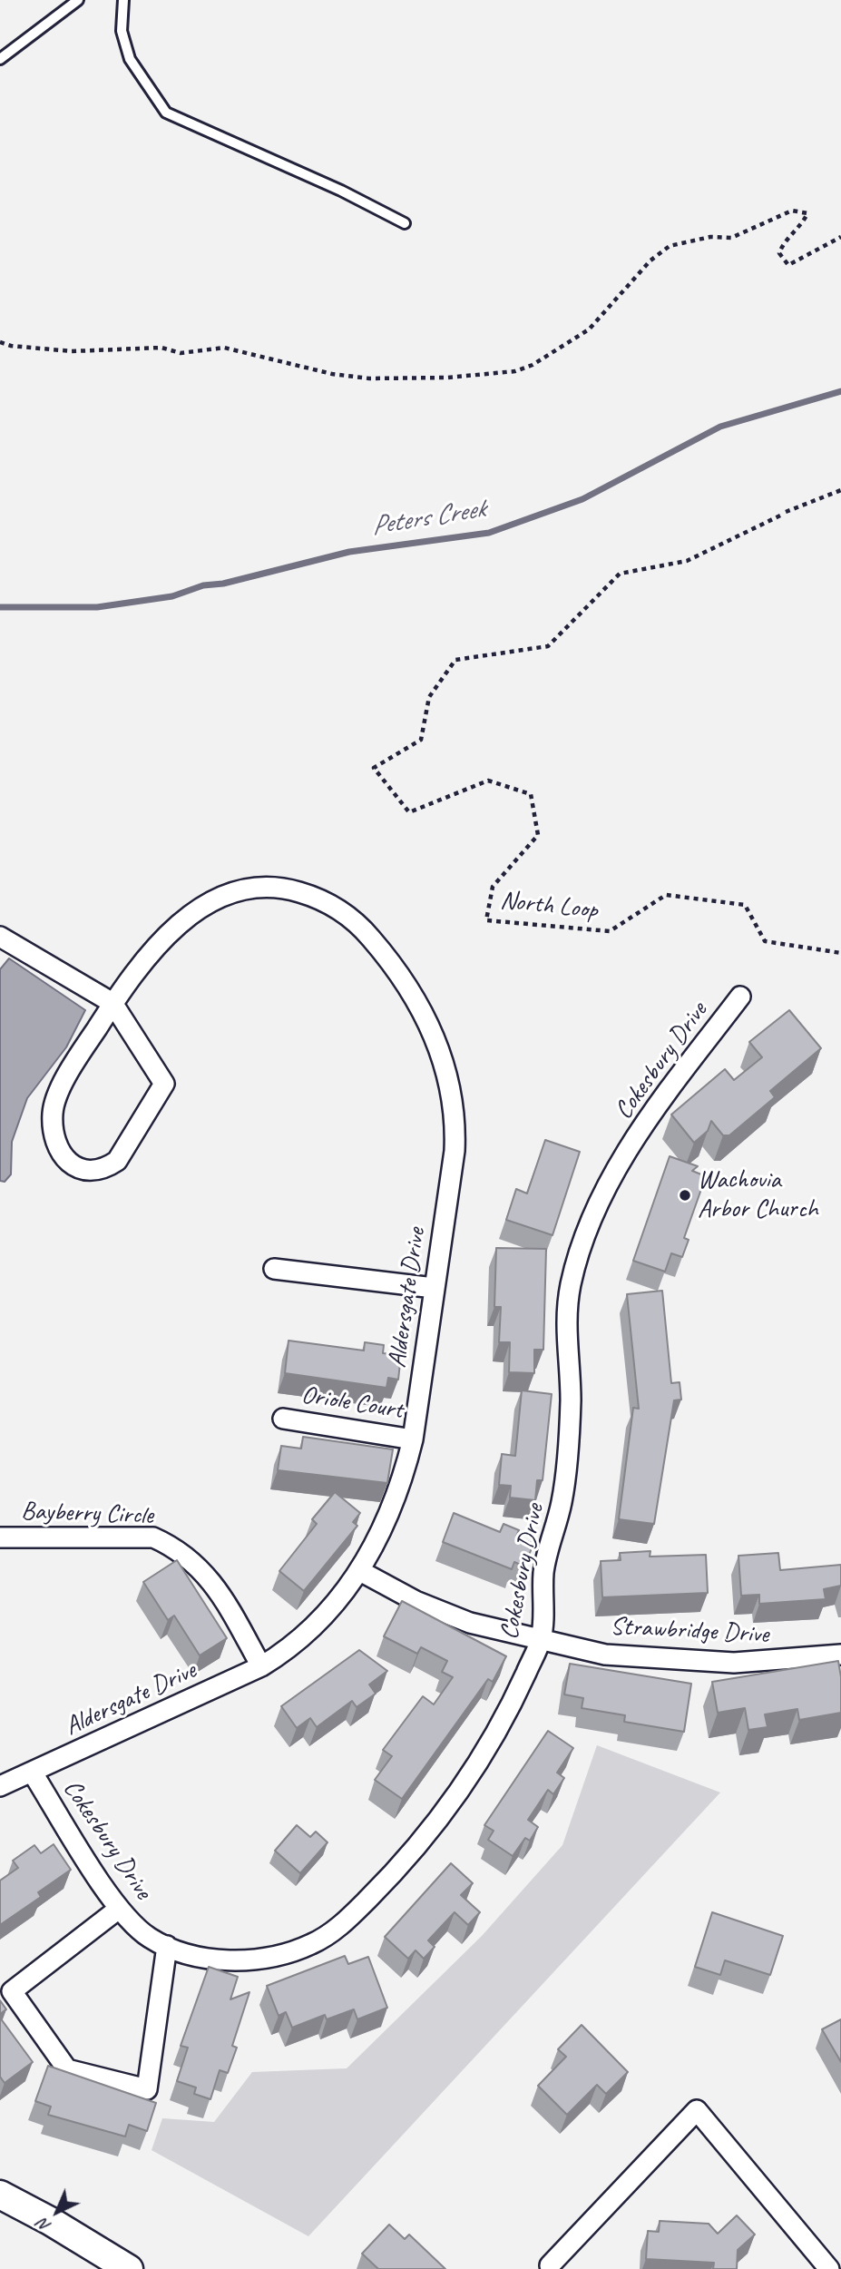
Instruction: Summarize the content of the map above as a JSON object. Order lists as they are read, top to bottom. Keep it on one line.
{"streets":{"street":["Cokesbury Drive","Aldersgate Drive","Oriole Court","Bayberry Circle","Strawbridge Drive"],"path":["North Loop"]},"crossings":[["Cokesbury Drive","Aldersgate Drive"],["Cokesbury Drive","Strawbridge Drive"],["Aldersgate Drive","Oriole Court"],["Aldersgate Drive","Bayberry Circle"],["Aldersgate Drive","Strawbridge Drive"]],"water":["Peters Creek"],"places":["Wachovia Arbor Church"],"north":"bottom left"}
